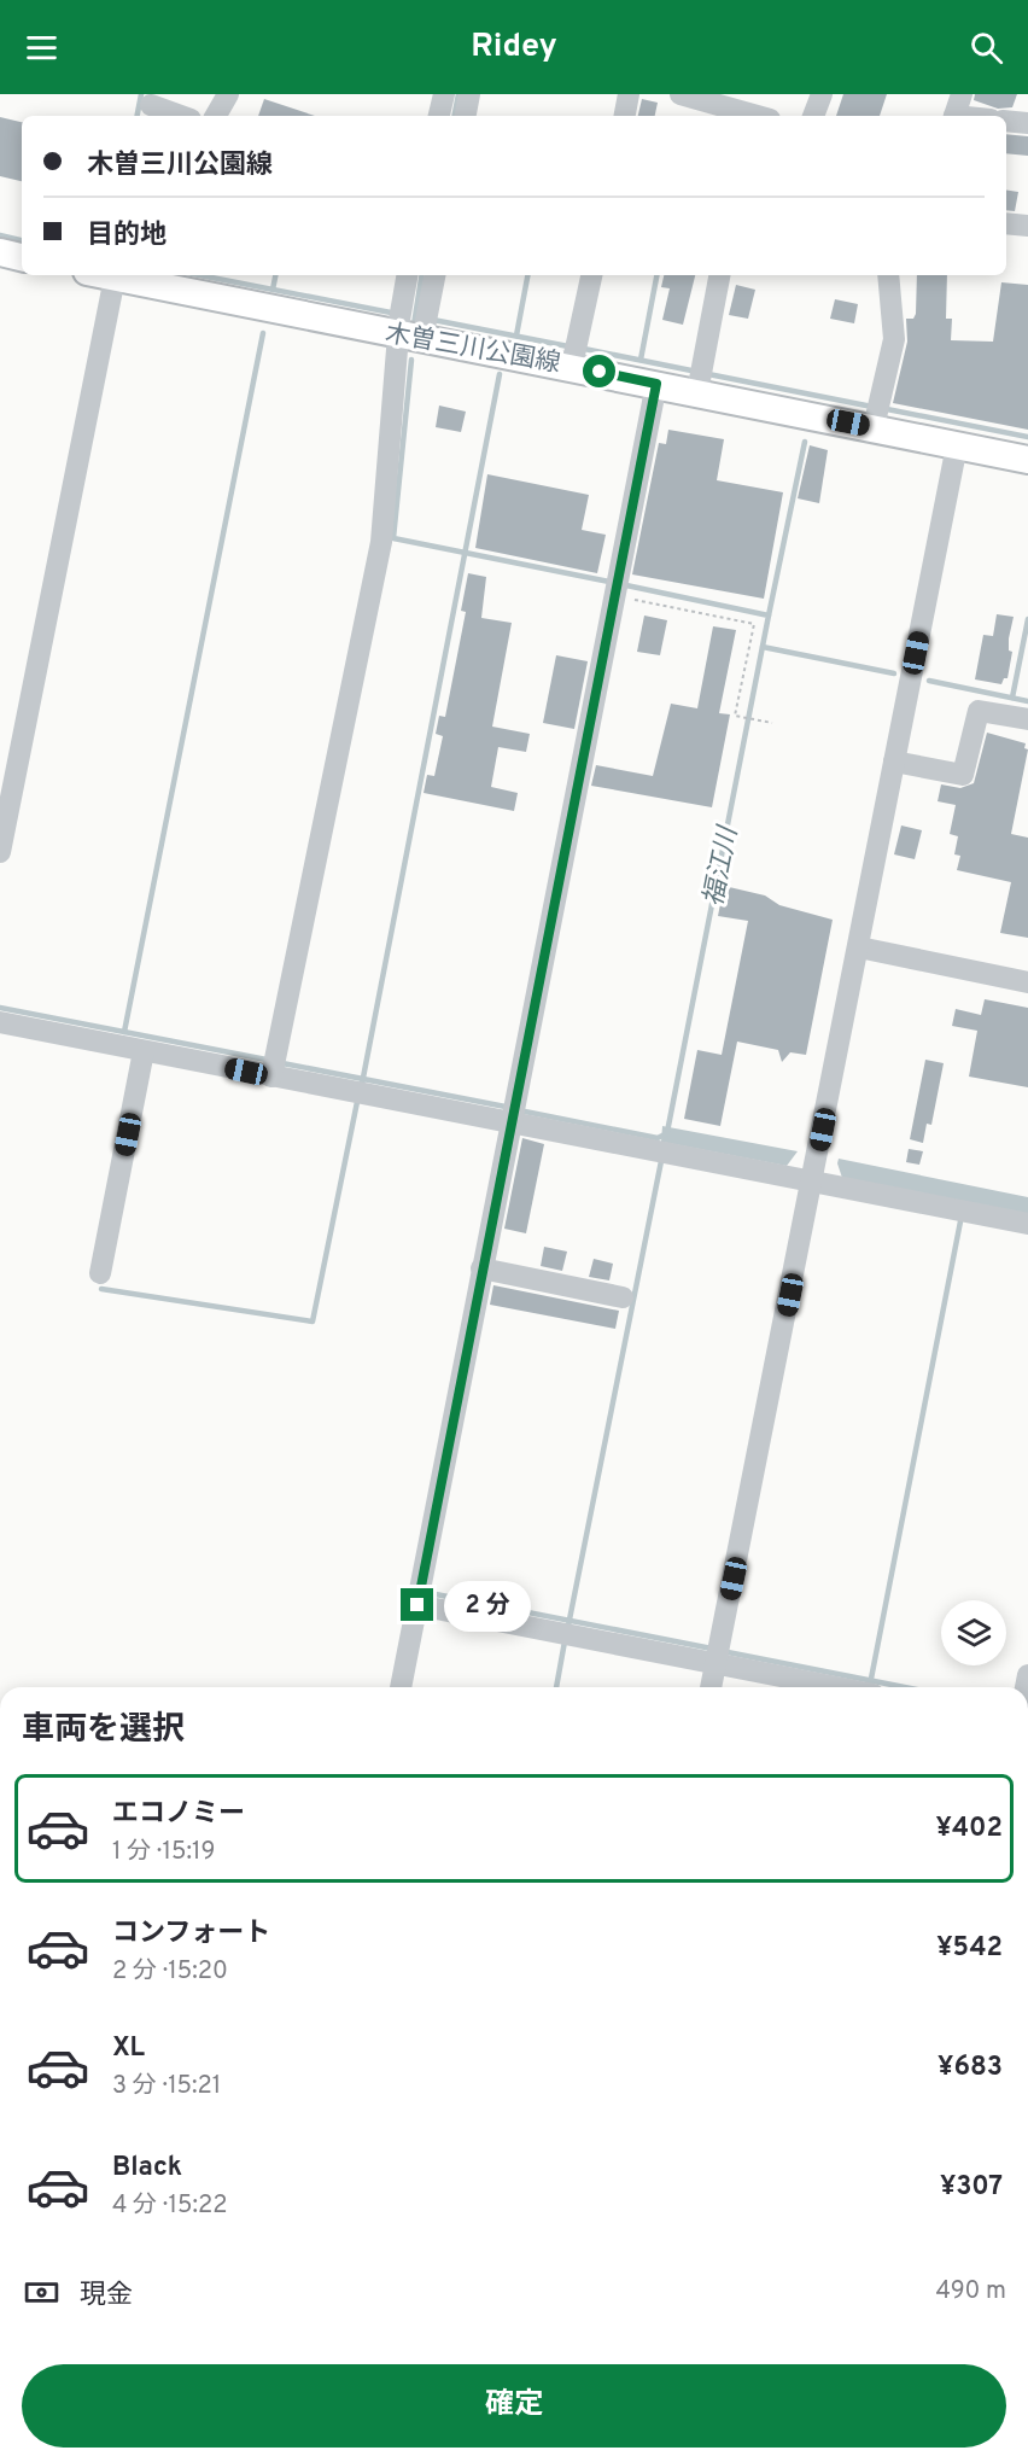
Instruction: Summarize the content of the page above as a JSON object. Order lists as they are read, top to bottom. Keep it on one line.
{"streets":{"main road":["木曽三川公園線"]},"water":["福江川"],"page":{"header":"Ridey","banner":["木曽三川公園線","目的地"],"bubble":"2 分","heading":"車両を選択","list":[{"name":"エコノミー","note":"1 分 · 15:19","value":"¥402"},{"name":"コンフォート","note":"2 分 · 15:20","value":"¥542"},{"name":"XL","note":"3 分 · 15:21","value":"¥683"},{"name":"Black","note":"4 分 · 15:22","value":"¥307"}],"pay":["現金","490 m"],"buttons":"確定"}}
